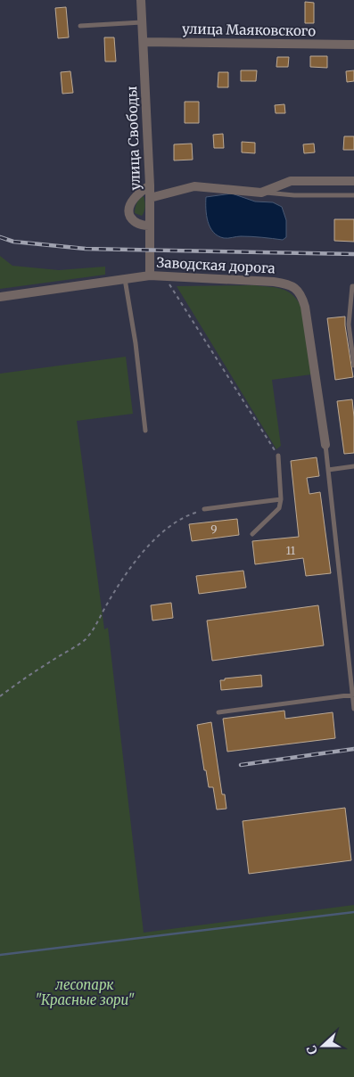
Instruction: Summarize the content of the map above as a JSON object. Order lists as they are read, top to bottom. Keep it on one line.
{"streets":{"street":["улица Маяковского","улица Свободы","Заводская дорога"]},"crossings":[["улица Маяковского","улица Свободы"],["улица Свободы","Заводская дорога"]],"parks":["лесопарк \"Красные зори\""],"house_numbers":["9","11"],"north":"left"}
